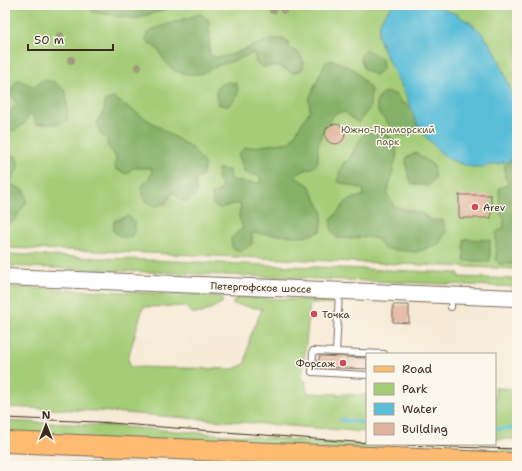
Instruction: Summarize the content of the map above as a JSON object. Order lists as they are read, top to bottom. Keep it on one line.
{"streets":{"street":["Петергофское шоссе"]},"parks":["Южно-Приморский парк"],"places":["Arev","Точка","Форсаж"],"legend":["Road","Park","Water","Building"],"scale_bar":"50 m","north":"top"}
